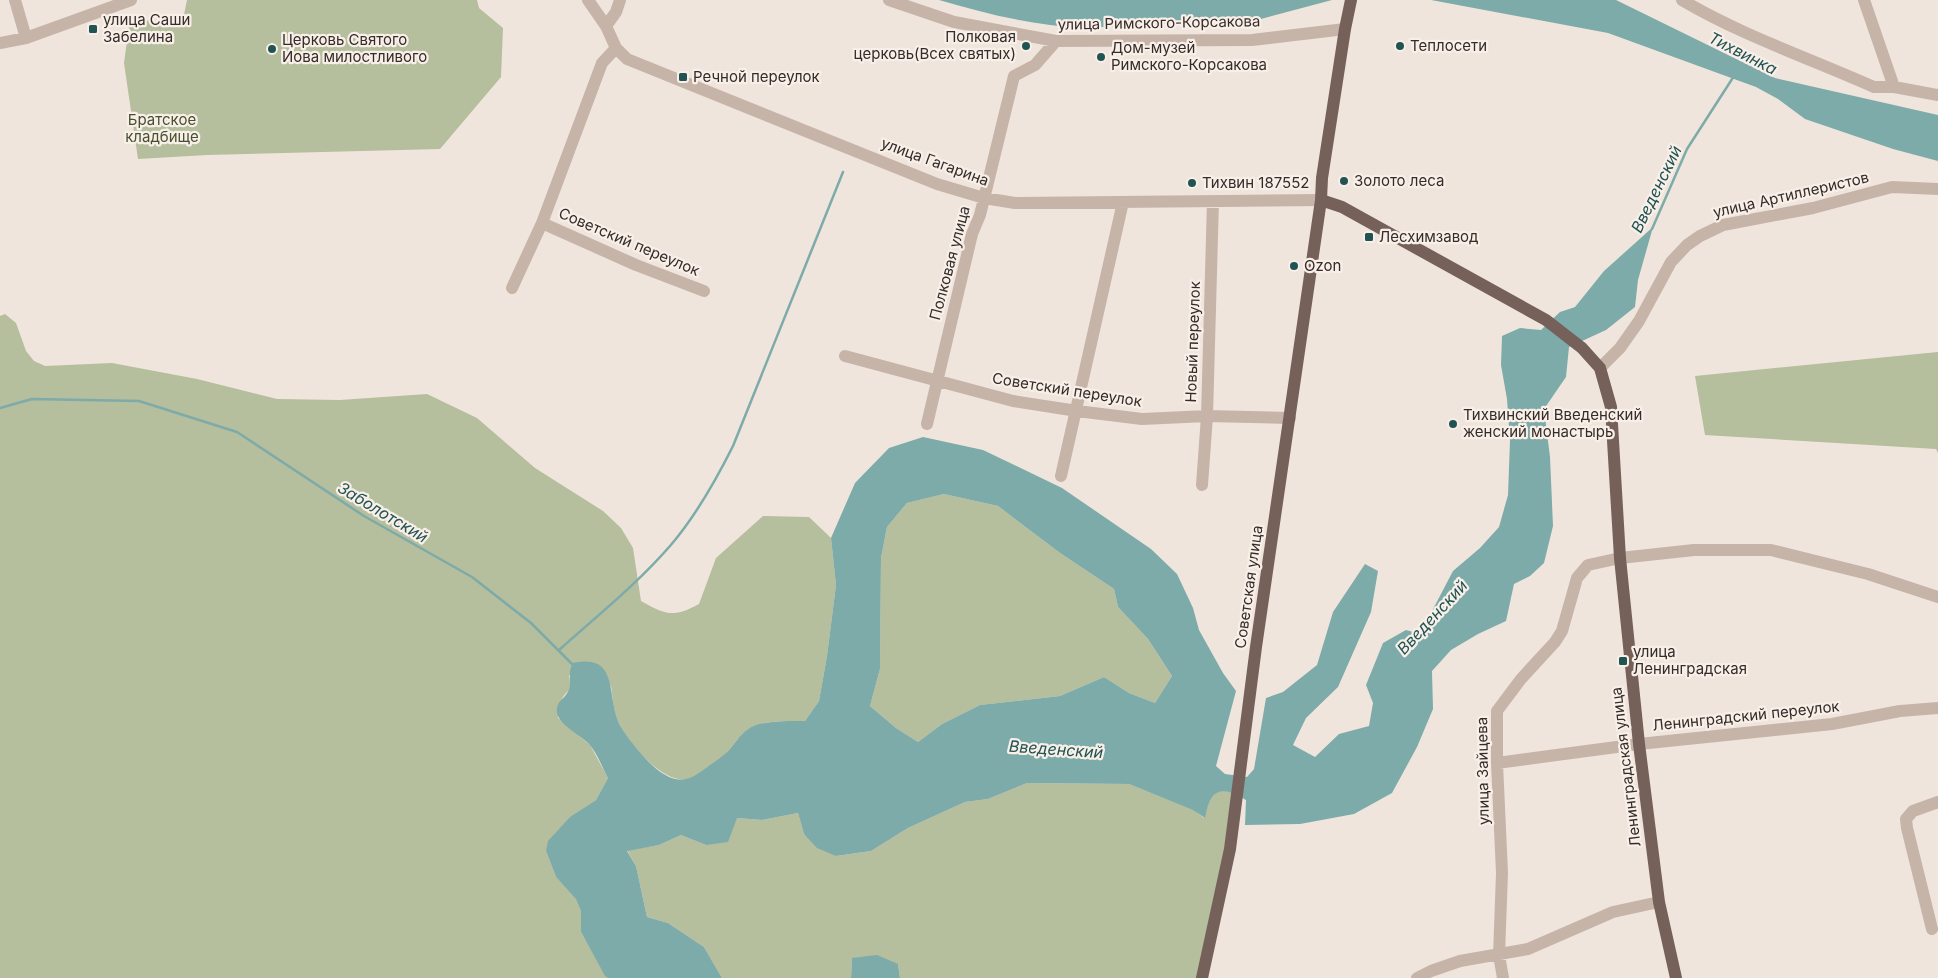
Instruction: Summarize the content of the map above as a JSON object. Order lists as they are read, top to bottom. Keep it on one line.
{"streets":{"main road":["Советская улица","Ленинградская улица"],"street":["улица Римского-Корсакова","улица Гагарина","улица Артиллеристов","Советский переулок","Полковая улица","Новый переулок","Ленинградский переулок","улица Зайцева"]},"crossings":[["улица Римского-Корсакова","Полковая улица"],["улица Римского-Корсакова","Советская улица"],["улица Гагарина","Полковая улица"],["улица Гагарина","Новый переулок"],["улица Гагарина","Советская улица"],["улица Гагарина","Ленинградская улица"],["улица Артиллеристов","Ленинградская улица"],["Советский переулок","Полковая улица"],["Советский переулок","Новый переулок"],["Советский переулок","Советская улица"],["Советская улица","Ленинградская улица"],["Ленинградский переулок","Ленинградская улица"],["Ленинградский переулок","улица Зайцева"],["Ленинградская улица","улица Зайцева"]],"water":["Тихвинка","Введенский","Заболотский"],"parks":["Братское кладбище"],"places":{"transit":["улица Саши Забелина","Речной переулок","Лесхимзавод","улица Ленинградская"],"other":["Полковая церковь(Всех святых)","Теплосети","Церковь Святого Иова милостливого","Дом-музей Римского-Корсакова","Золото леса","Тихвин 187552","Ozon","Тихвинский Введенский женский монастырь"]}}
